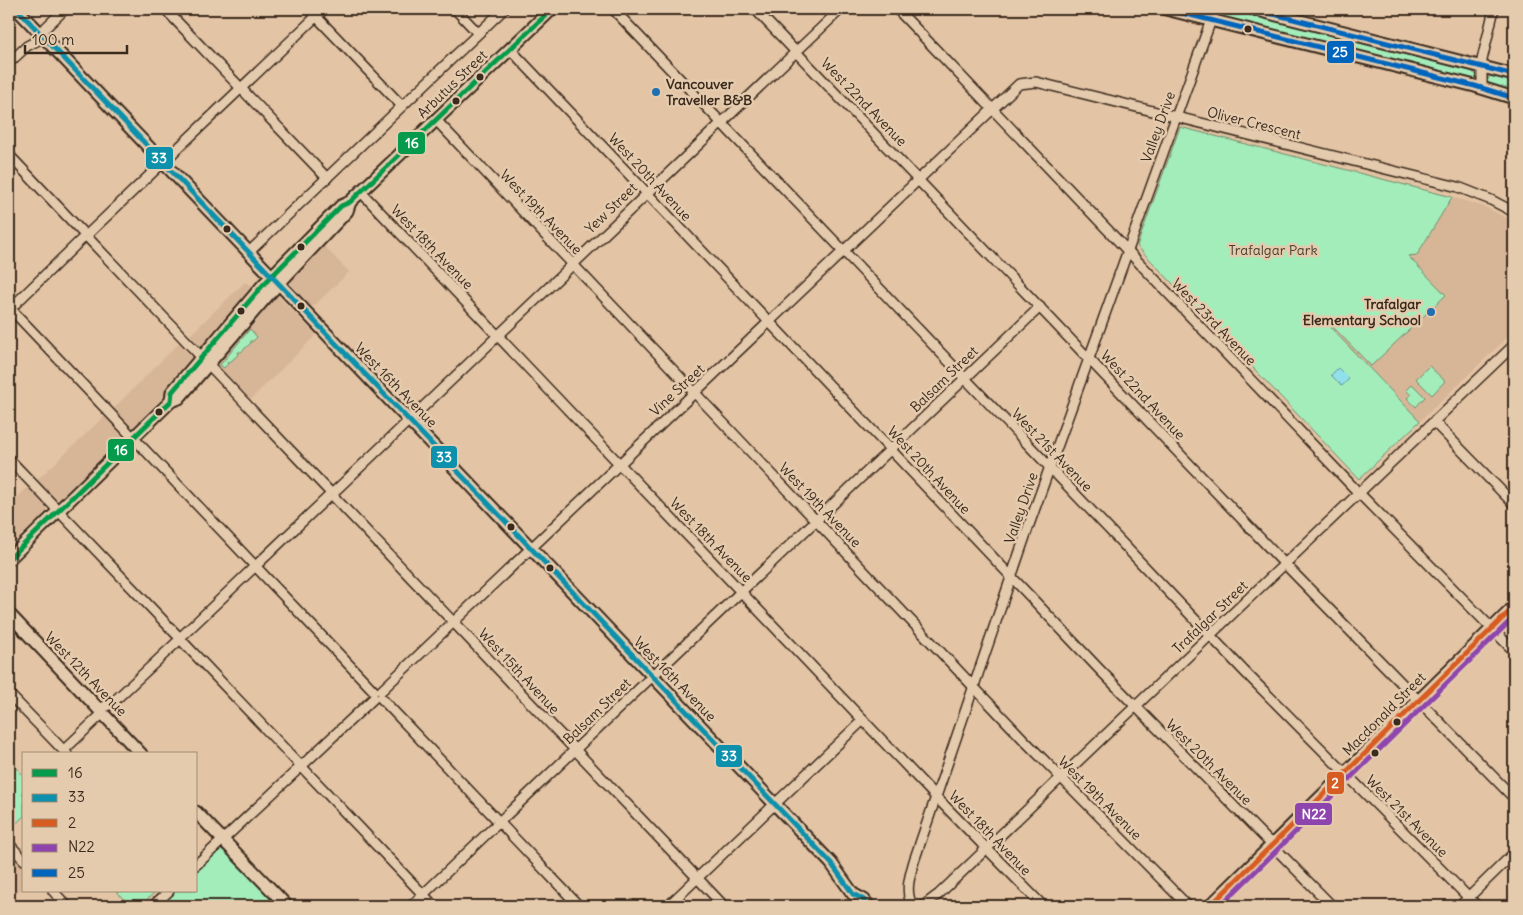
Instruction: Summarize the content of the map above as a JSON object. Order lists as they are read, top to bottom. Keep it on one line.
{"streets":{"main road":["Arbutus Street","West 16th Avenue","West 12th Avenue","Macdonald Street"],"street":["West 22nd Avenue","Oliver Crescent","Valley Drive","West 20th Avenue","Yew Street","West 19th Avenue","West 18th Avenue","West 23rd Avenue","Balsam Street","Vine Street","West 21st Avenue","Trafalgar Street","West 15th Avenue"]},"crossings":[["Arbutus Street","West 20th Avenue"],["Arbutus Street","West 19th Avenue"],["Arbutus Street","West 18th Avenue"],["Arbutus Street","West 16th Avenue"],["Arbutus Street","West 15th Avenue"],["West 22nd Avenue","Valley Drive"],["West 22nd Avenue","Yew Street"],["West 22nd Avenue","Balsam Street"],["West 22nd Avenue","Vine Street"],["West 22nd Avenue","Trafalgar Street"],["West 22nd Avenue","Macdonald Street"],["Oliver Crescent","Valley Drive"],["Oliver Crescent","West 23rd Avenue"],["Oliver Crescent","Vine Street"],["Valley Drive","West 20th Avenue"],["Valley Drive","West 19th Avenue"],["Valley Drive","West 18th Avenue"],["Valley Drive","West 23rd Avenue"],["Valley Drive","West 21st Avenue"],["West 20th Avenue","Yew Street"],["West 20th Avenue","Balsam Street"],["West 20th Avenue","Vine Street"],["West 20th Avenue","Trafalgar Street"],["West 20th Avenue","Macdonald Street"],["Yew Street","West 19th Avenue"],["Yew Street","West 18th Avenue"],["Yew Street","West 16th Avenue"],["Yew Street","West 21st Avenue"],["Yew Street","West 15th Avenue"],["Yew Street","West 12th Avenue"],["West 19th Avenue","Balsam Street"],["West 19th Avenue","Vine Street"],["West 19th Avenue","Trafalgar Street"],["West 18th Avenue","Balsam Street"],["West 18th Avenue","Vine Street"],["West 18th Avenue","Trafalgar Street"],["West 23rd Avenue","Vine Street"],["West 23rd Avenue","Trafalgar Street"],["West 23rd Avenue","Macdonald Street"],["Balsam Street","West 16th Avenue"],["Balsam Street","West 21st Avenue"],["Balsam Street","West 15th Avenue"],["West 16th Avenue","Vine Street"],["Vine Street","West 21st Avenue"],["Vine Street","West 15th Avenue"],["West 21st Avenue","Trafalgar Street"],["West 21st Avenue","Macdonald Street"]],"parks":["Trafalgar Park"],"places":["Vancouver Traveller B&B","Trafalgar Elementary School"],"lines":["transit line 16","transit line 33","transit line 25","transit line 2","transit line N22"],"legend":["16","33","2","N22","25"],"scale_bar":"100 m"}
